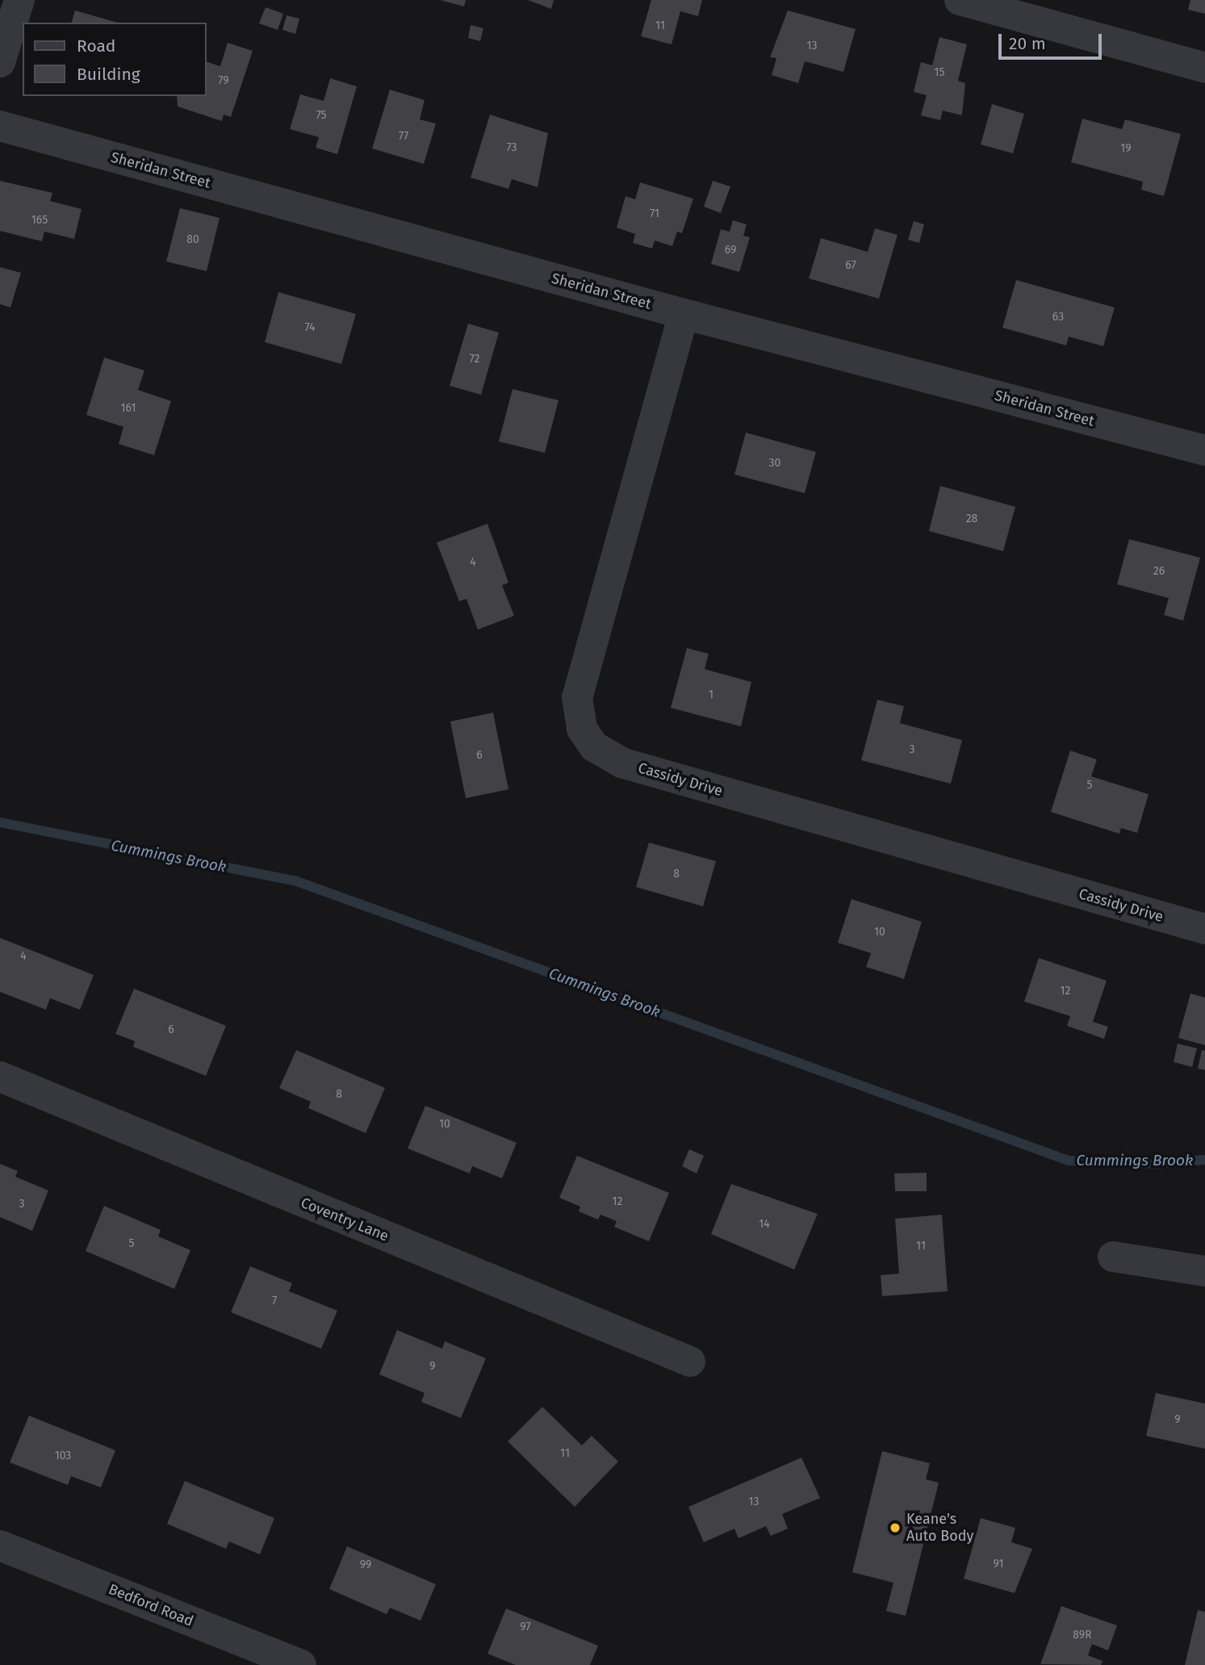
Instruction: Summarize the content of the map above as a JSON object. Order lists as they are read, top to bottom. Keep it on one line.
{"streets":{"street":["Sheridan Street","Cassidy Drive","Coventry Lane","Bedford Road"]},"crossings":[["Sheridan Street","Cassidy Drive"]],"water":["Cummings Brook"],"places":["Keane's Auto Body"],"house_numbers":["11","13","15","79","75","77","73","19","71","165","80","69","67","63","74","72","161","30","28","4","26","1","3","6","5","8","10","4","12","6","8","10","12","3","14","5","11","7","9","9","11","103","13","91","99","97","89R"],"legend":["Road","Building"],"scale_bar":"20 m"}
